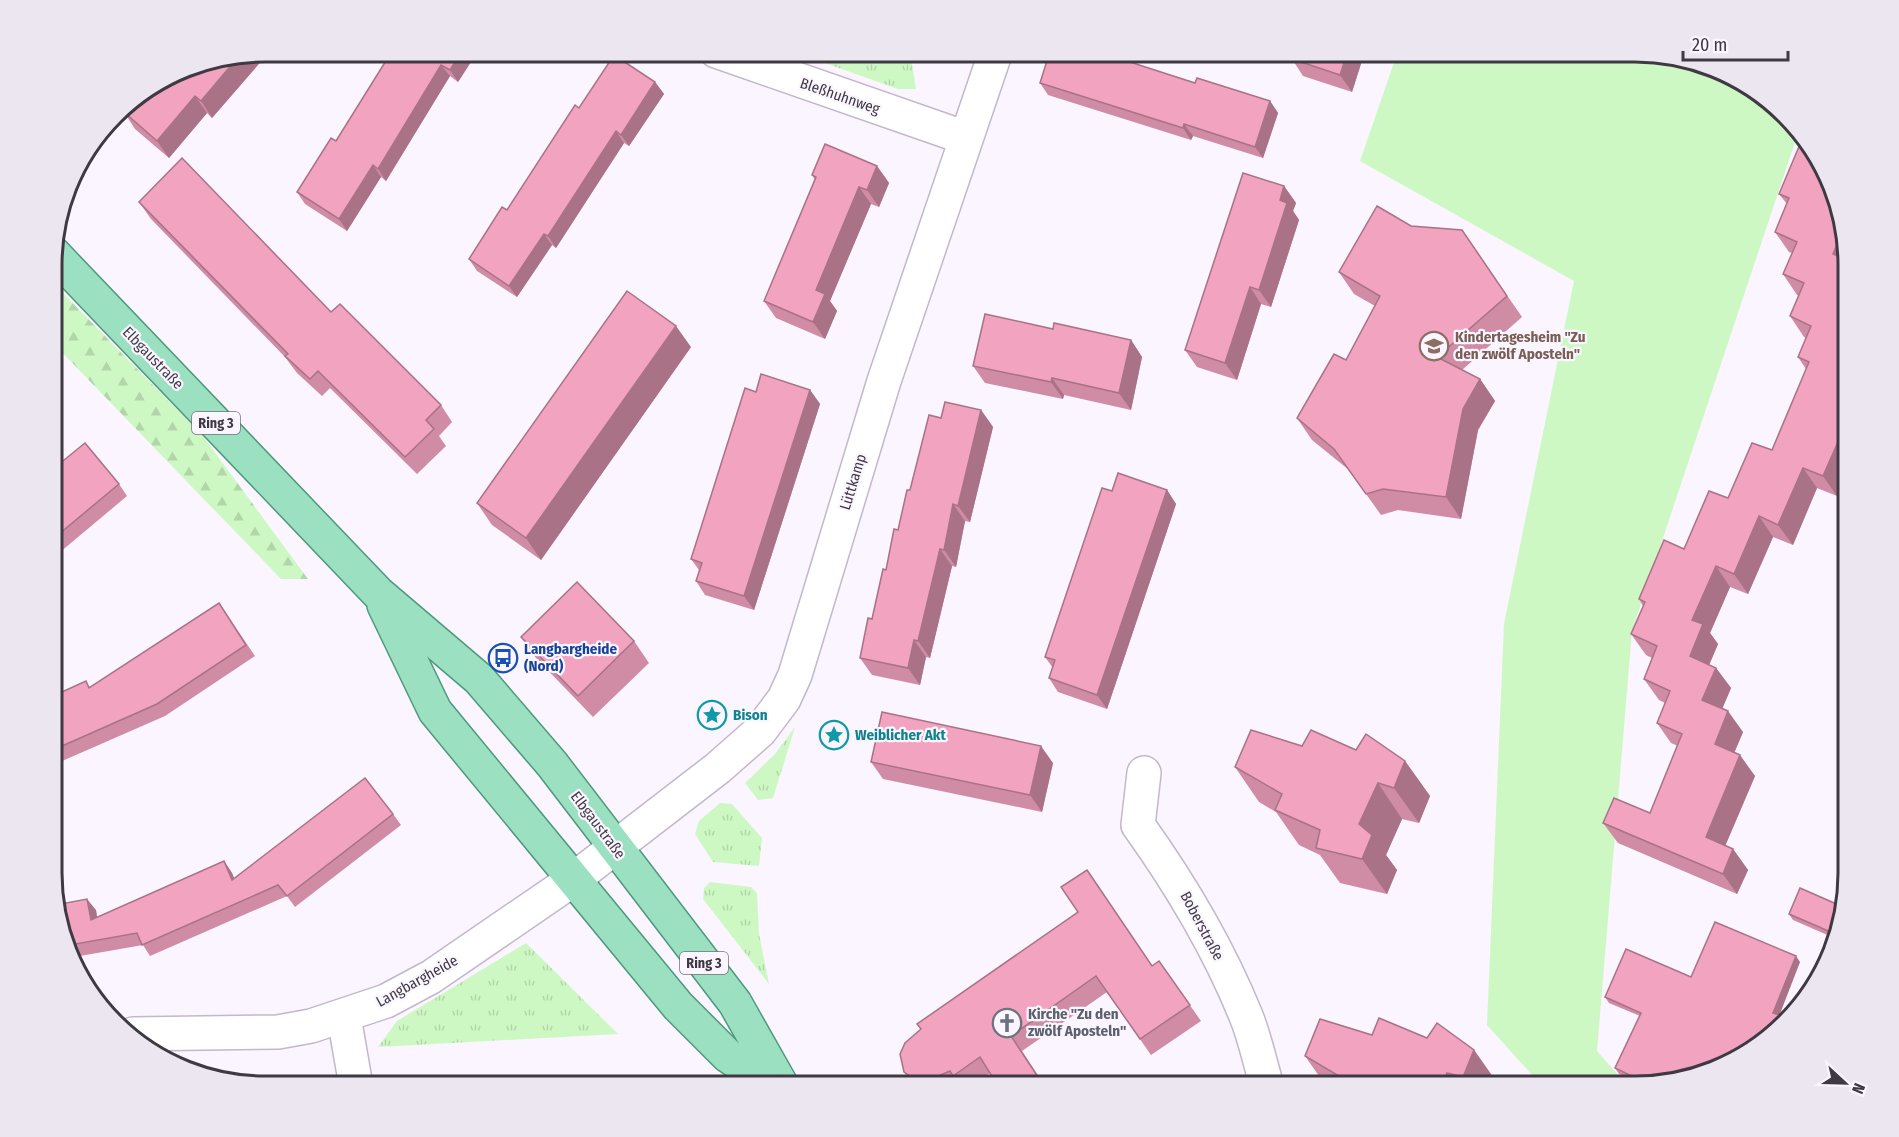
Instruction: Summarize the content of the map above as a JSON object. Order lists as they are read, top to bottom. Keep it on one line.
{"streets":{"main road":["Elbgaustraße","Ring 3"],"street":["Bleßhuhnweg","Lüttkamp","Boberstraße","Langbargheide"]},"crossings":[["Bleßhuhnweg","Lüttkamp"],["Elbgaustraße","Lüttkamp"],["Elbgaustraße","Langbargheide"],["Lüttkamp","Langbargheide"]],"places":{"school or university":["Kindertagesheim \"Zu den zwölf Aposteln\""],"bus stop":["Langbargheide (Nord)"],"place":["Bison","Weiblicher Akt"],"church":["Kirche \"Zu den zwölf Aposteln\""]},"scale_bar":"20 m","north":"right"}
